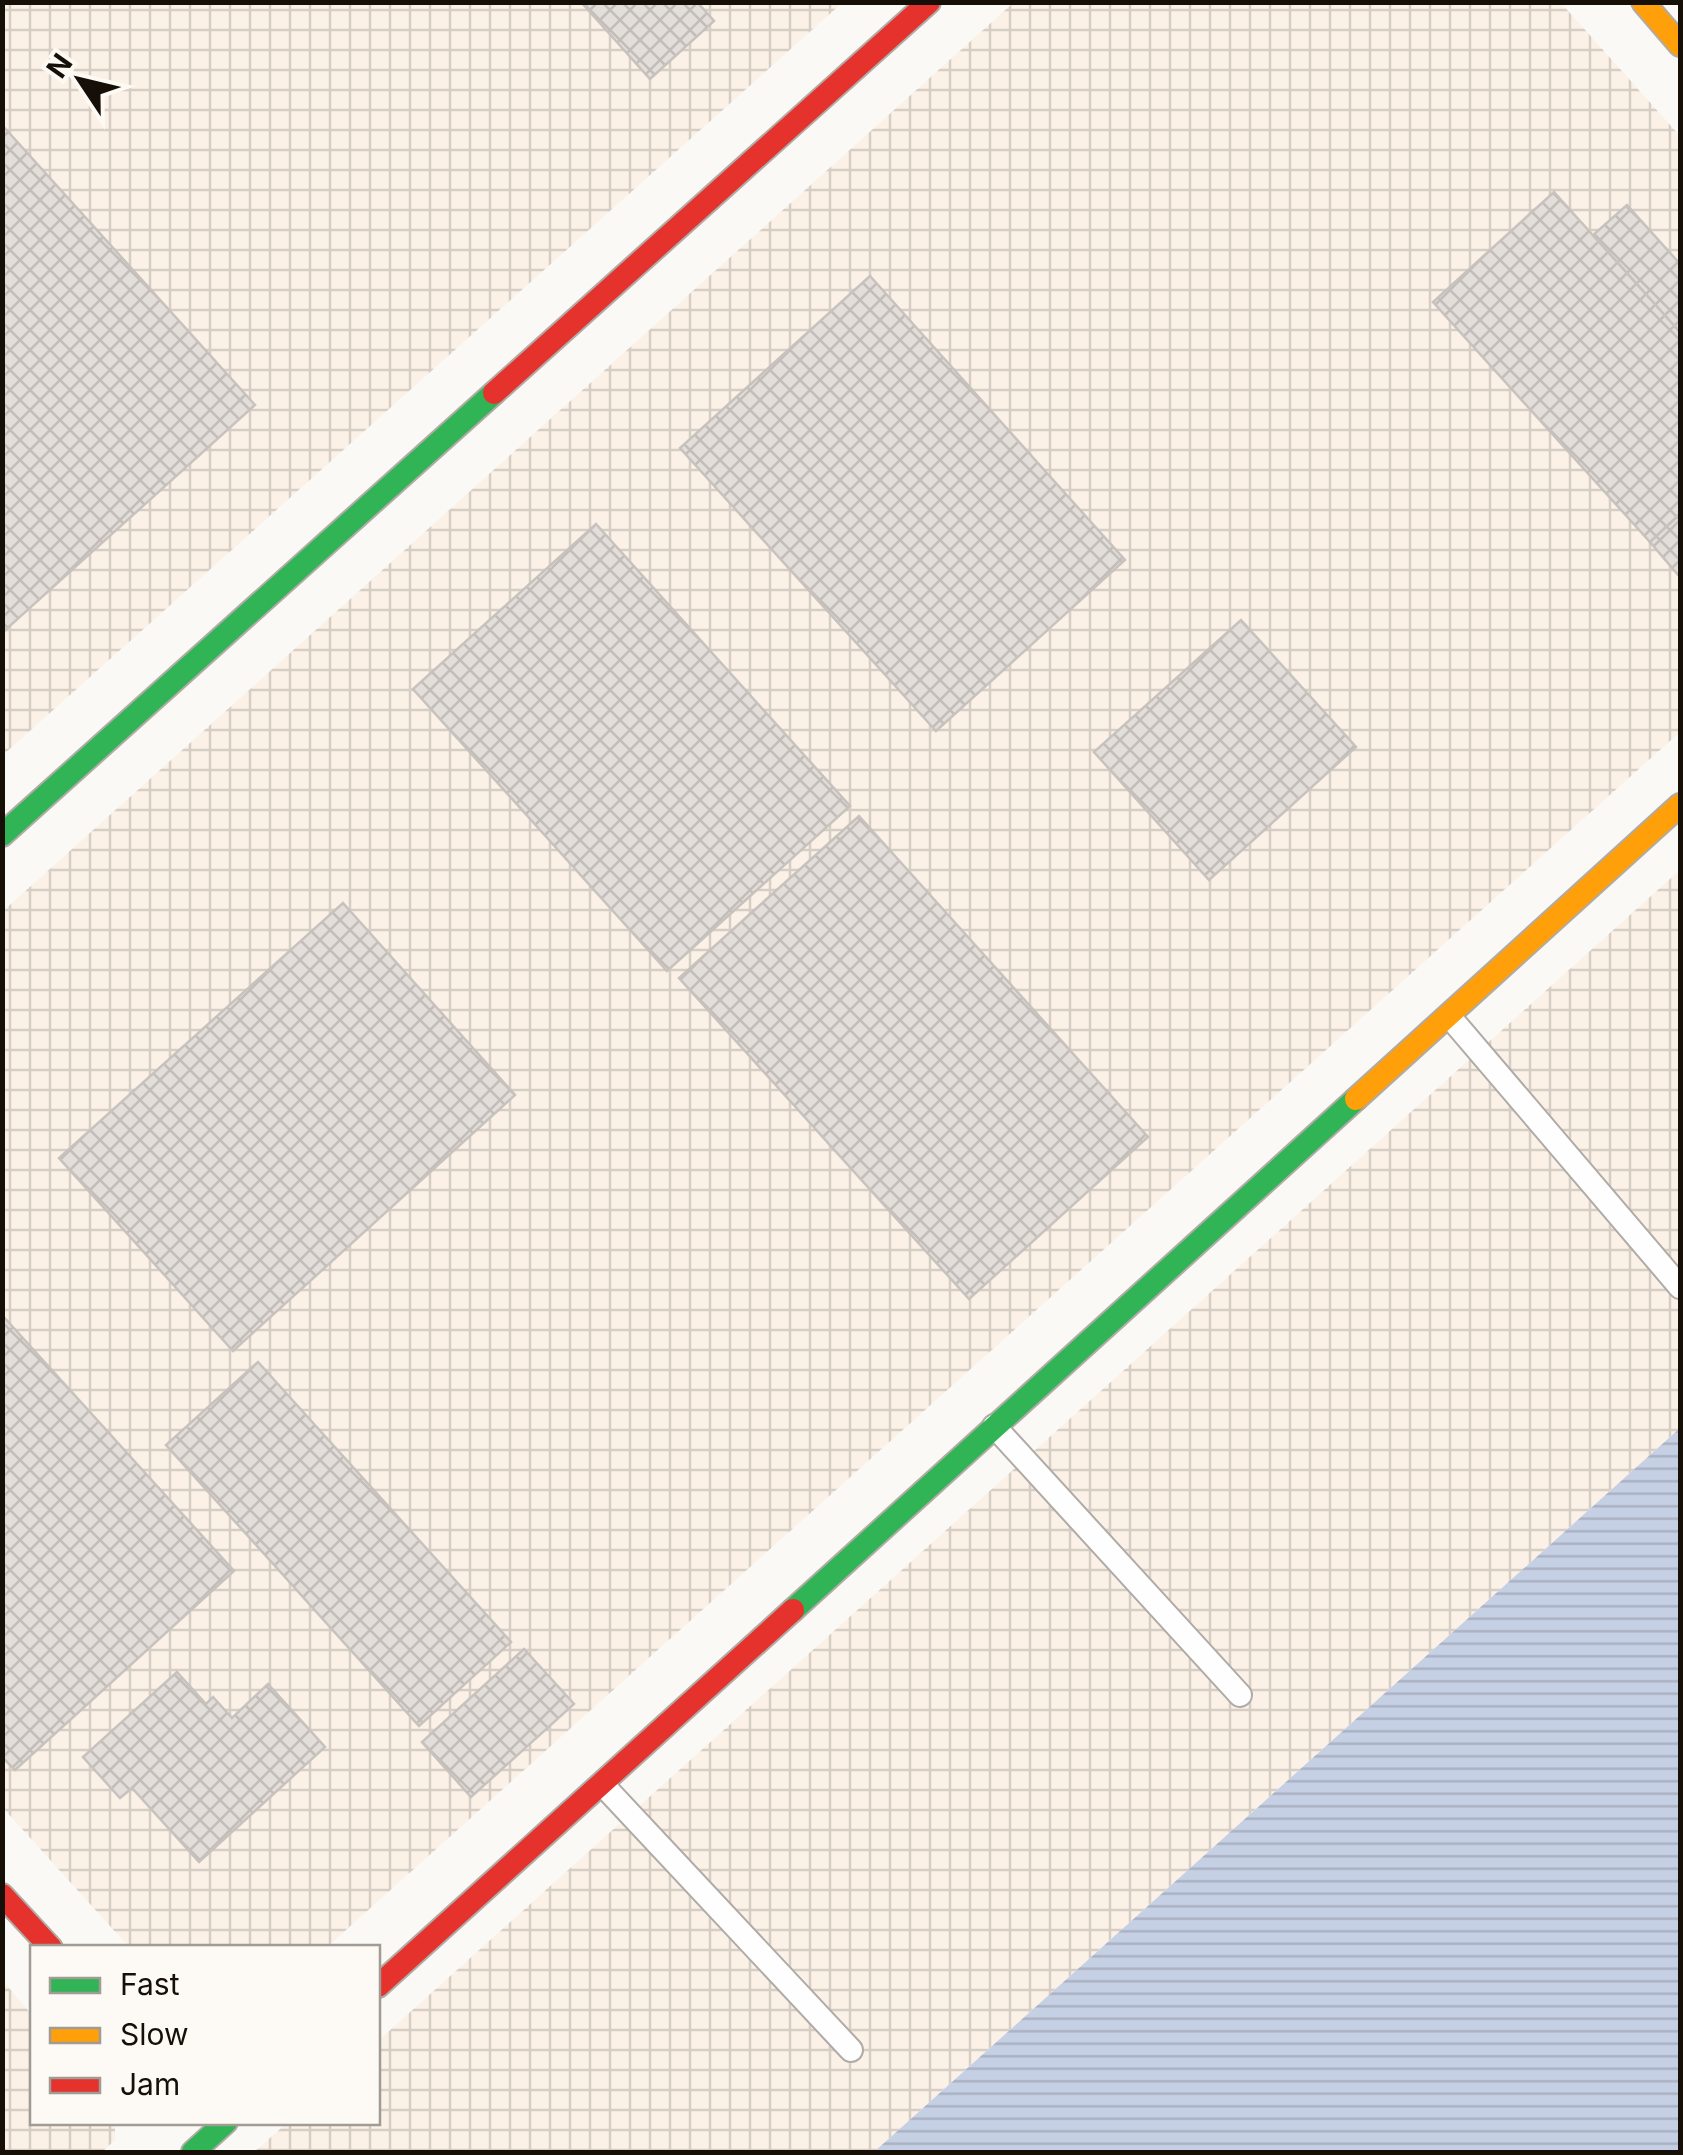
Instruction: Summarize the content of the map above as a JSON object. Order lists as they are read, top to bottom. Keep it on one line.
{"legend":["Fast","Slow","Jam"],"north":"top left"}
